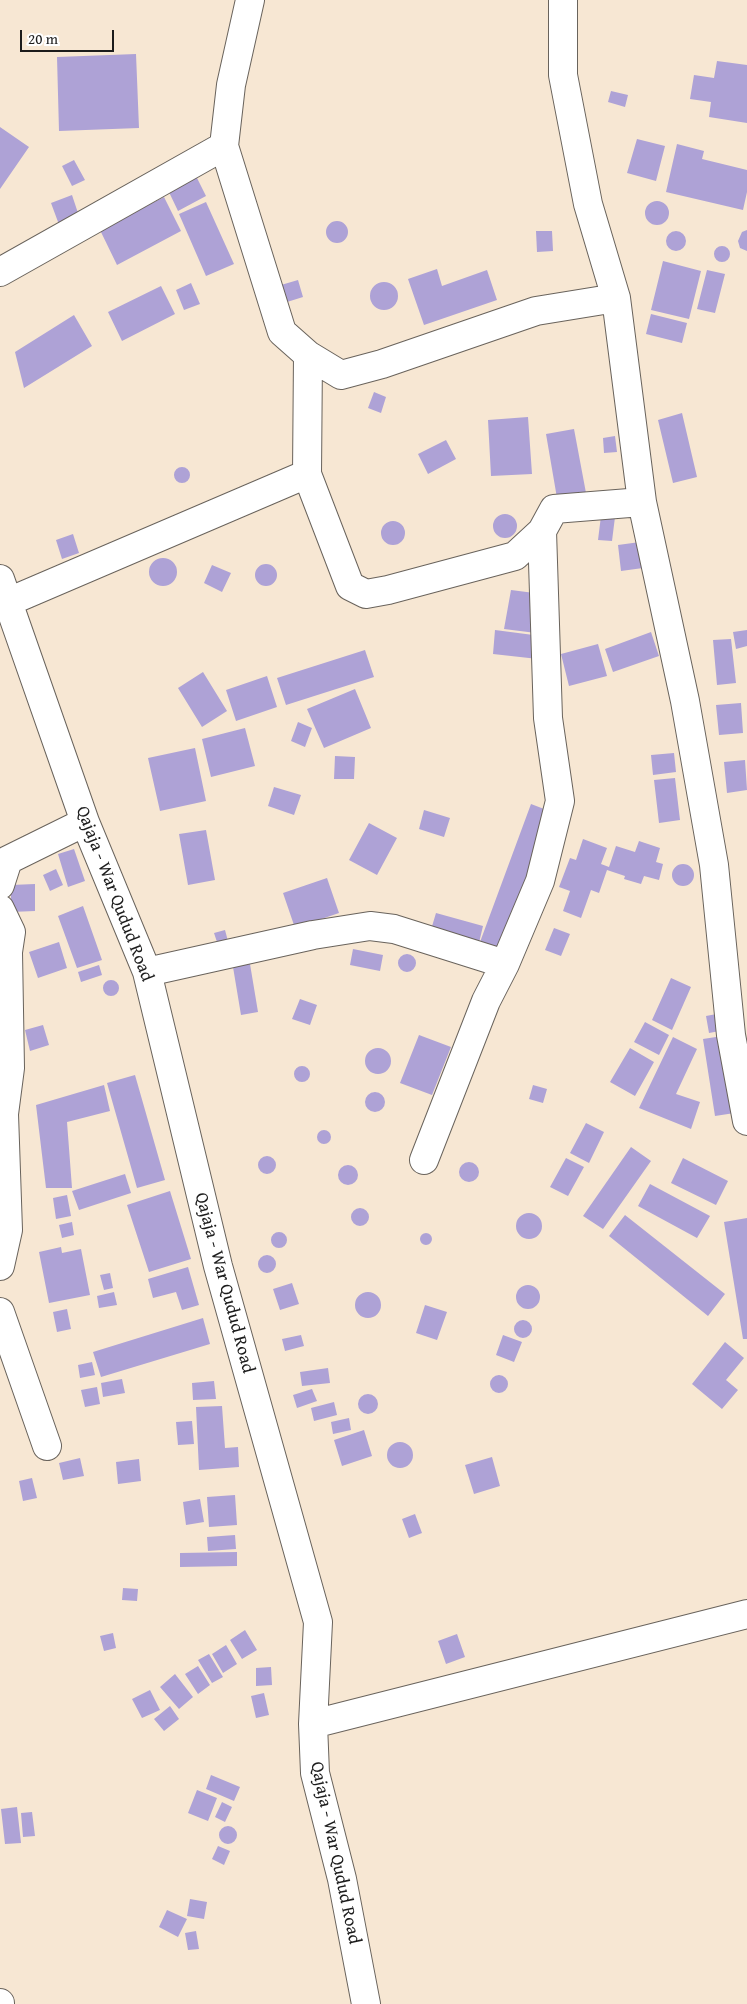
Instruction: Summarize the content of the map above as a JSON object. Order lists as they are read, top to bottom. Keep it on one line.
{"streets":{"street":["Qajaja - War Qudud Road"]},"scale_bar":"20 m"}
